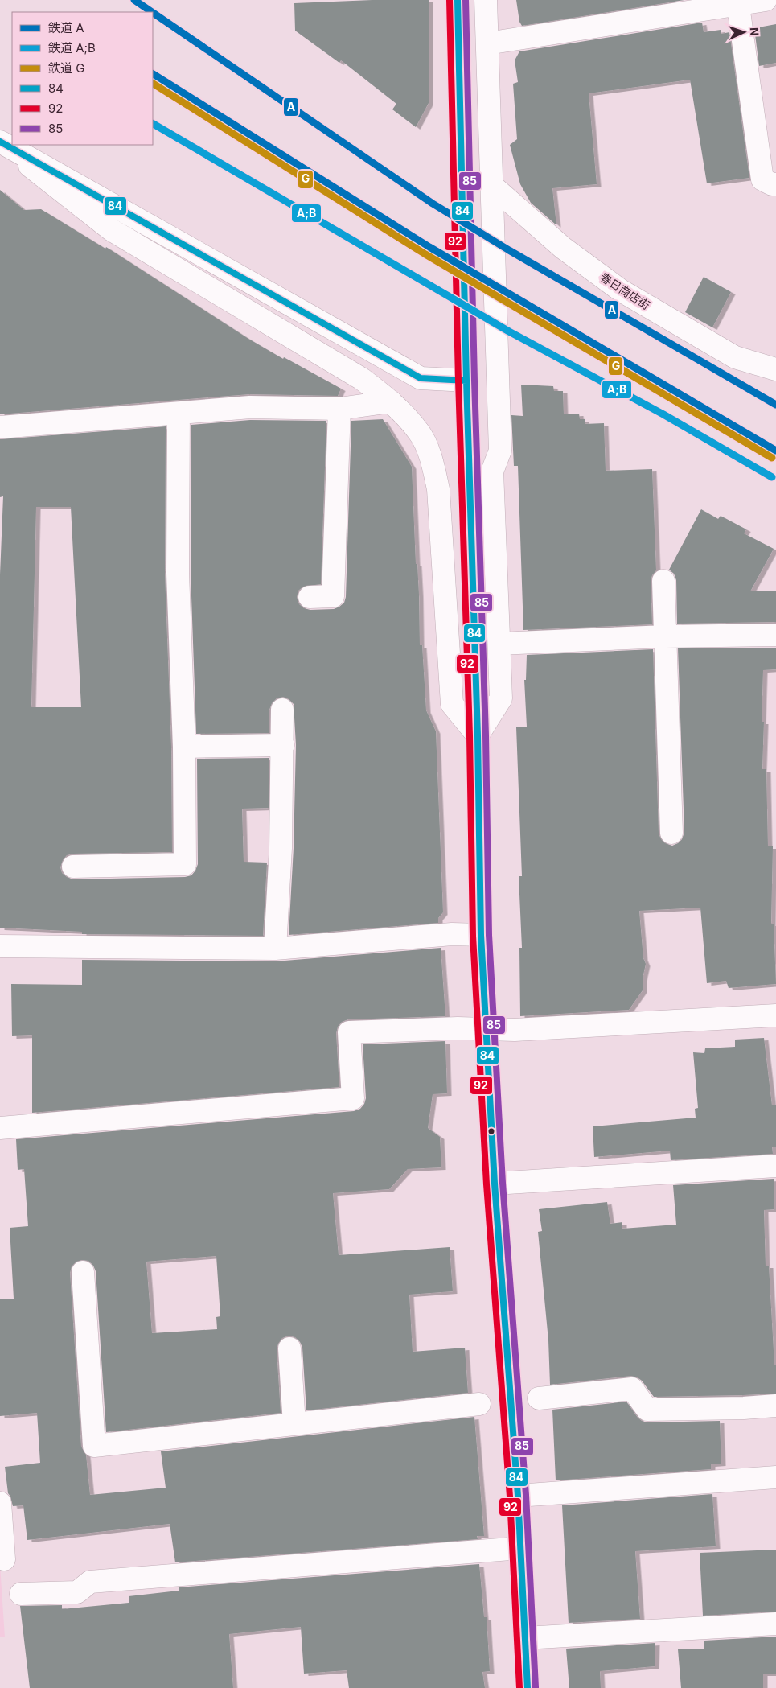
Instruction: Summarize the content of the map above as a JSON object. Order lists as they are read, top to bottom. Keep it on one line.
{"streets":{"street":["春日商店街"]},"lines":["rail line A","transit line 84","transit line 92","transit line 85","rail line G","rail line A;B"],"legend":["鉄道 A","鉄道 A;B","鉄道 G","84","92","85"],"north":"right"}
